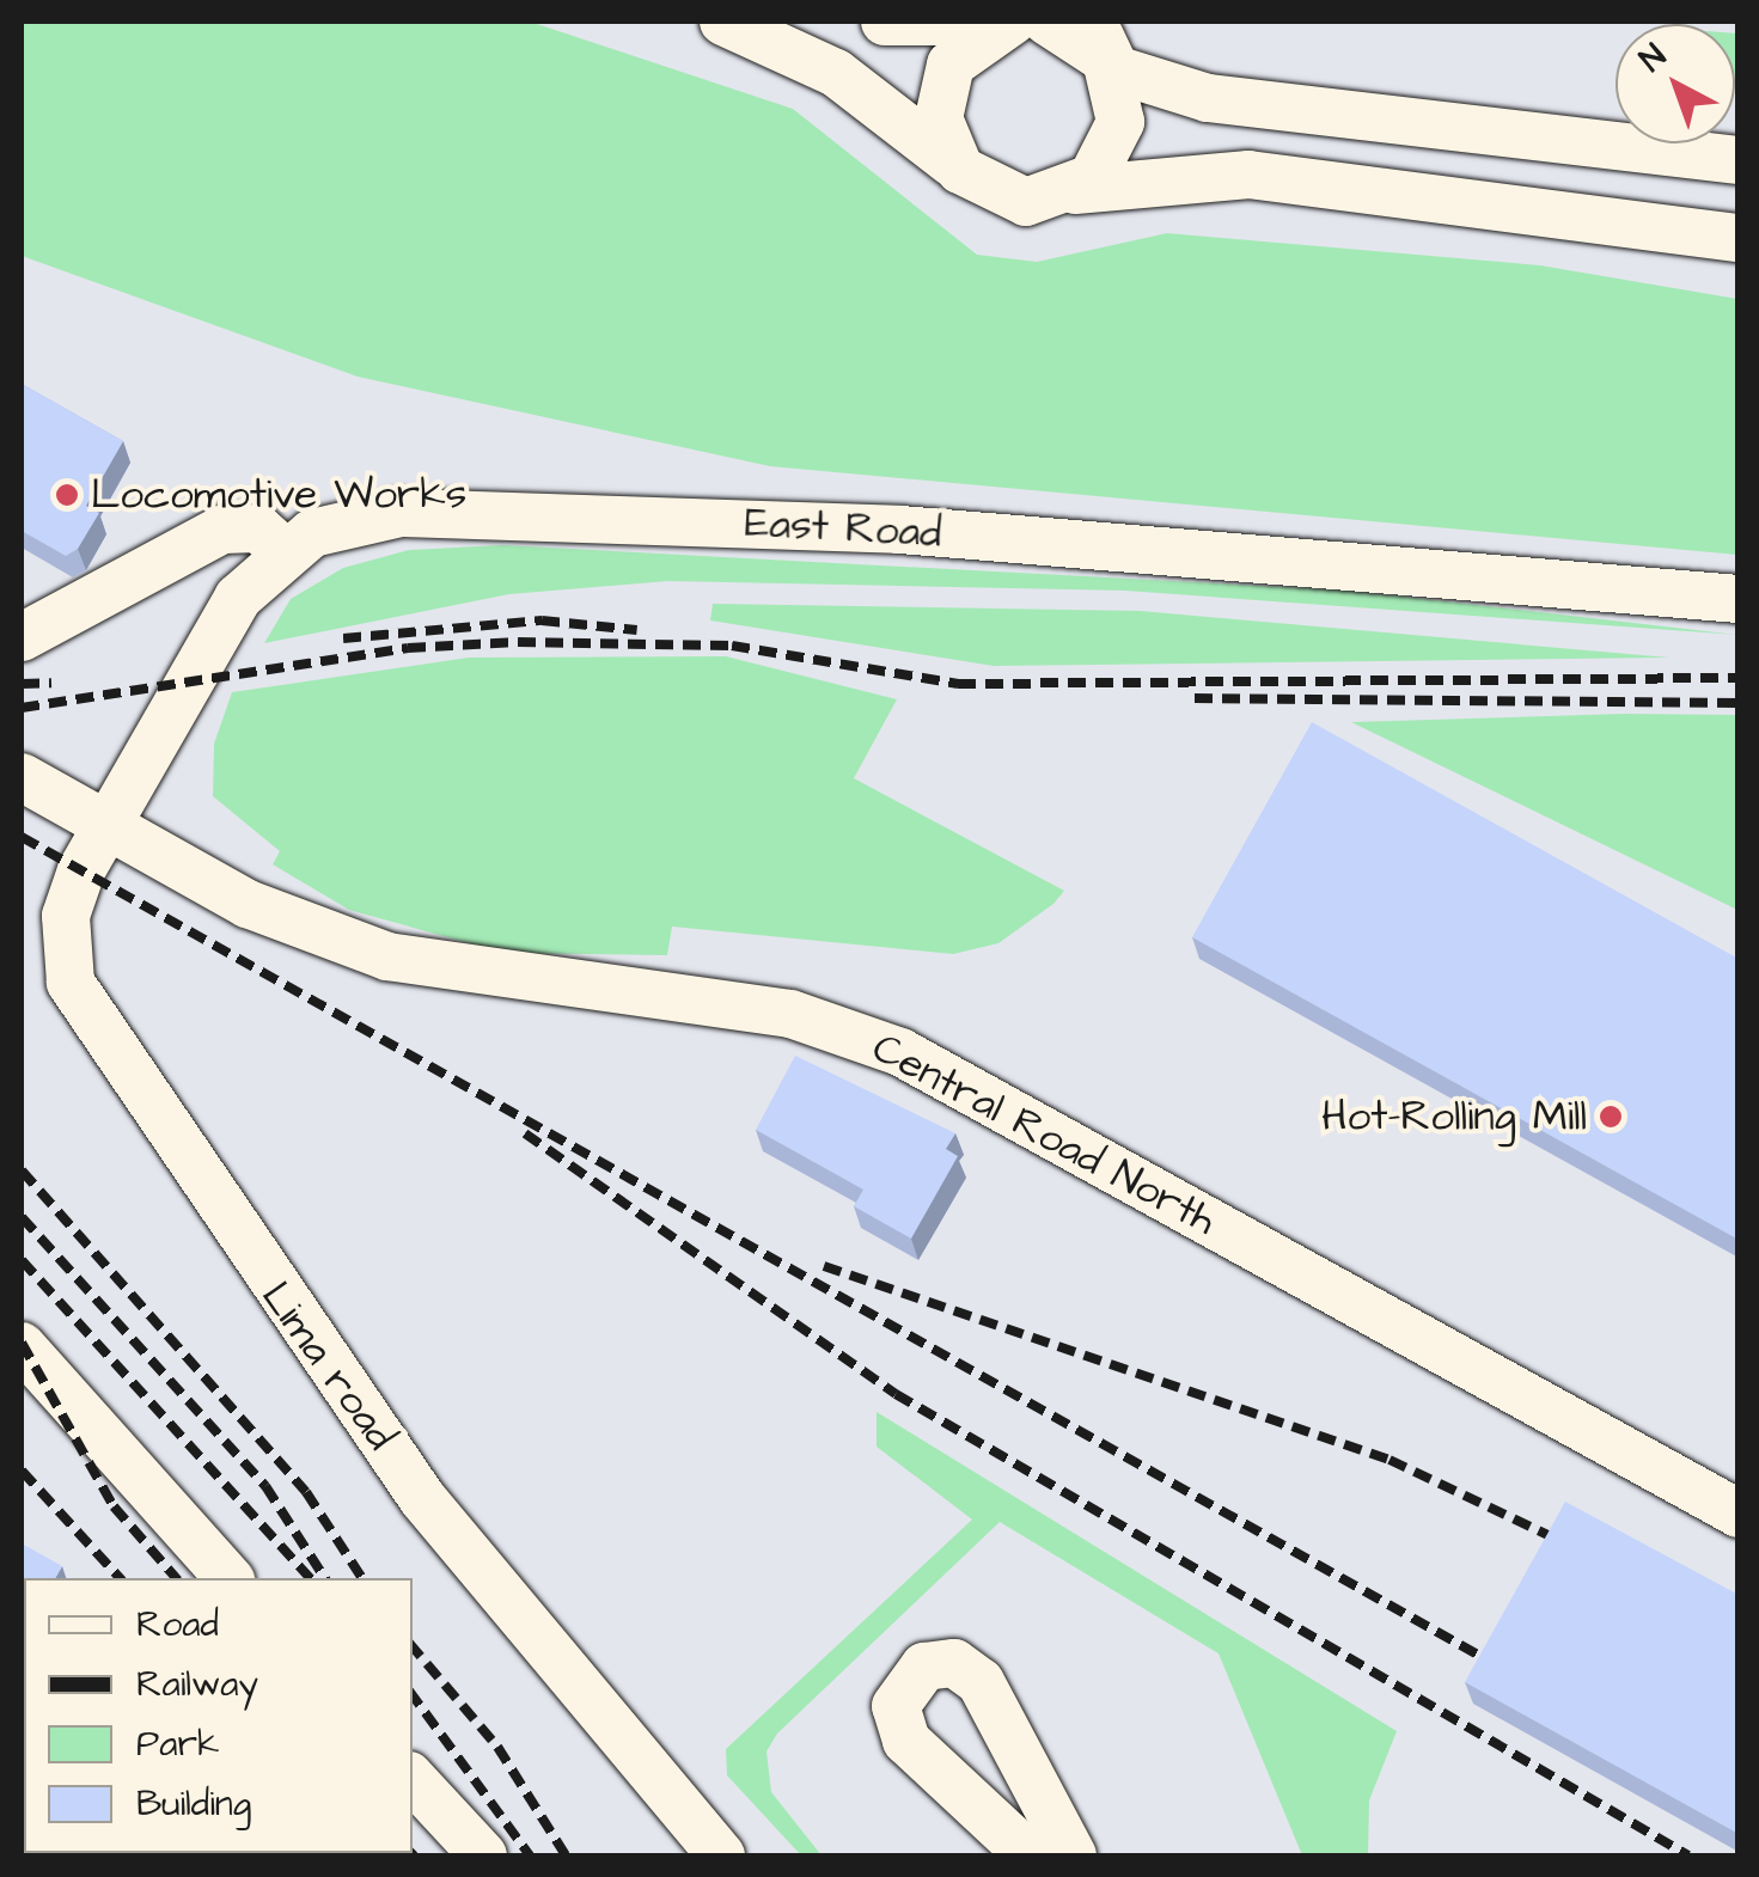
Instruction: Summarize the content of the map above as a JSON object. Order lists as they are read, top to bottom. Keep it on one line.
{"streets":{"street":["East Road","Central Road North","Lima road"]},"crossings":[["East Road","Central Road North"],["East Road","Lima road"],["Central Road North","Lima road"]],"places":["Locomotive Works","Hot-Rolling Mill"],"legend":["Road","Railway","Park","Building"],"north":"top left"}
